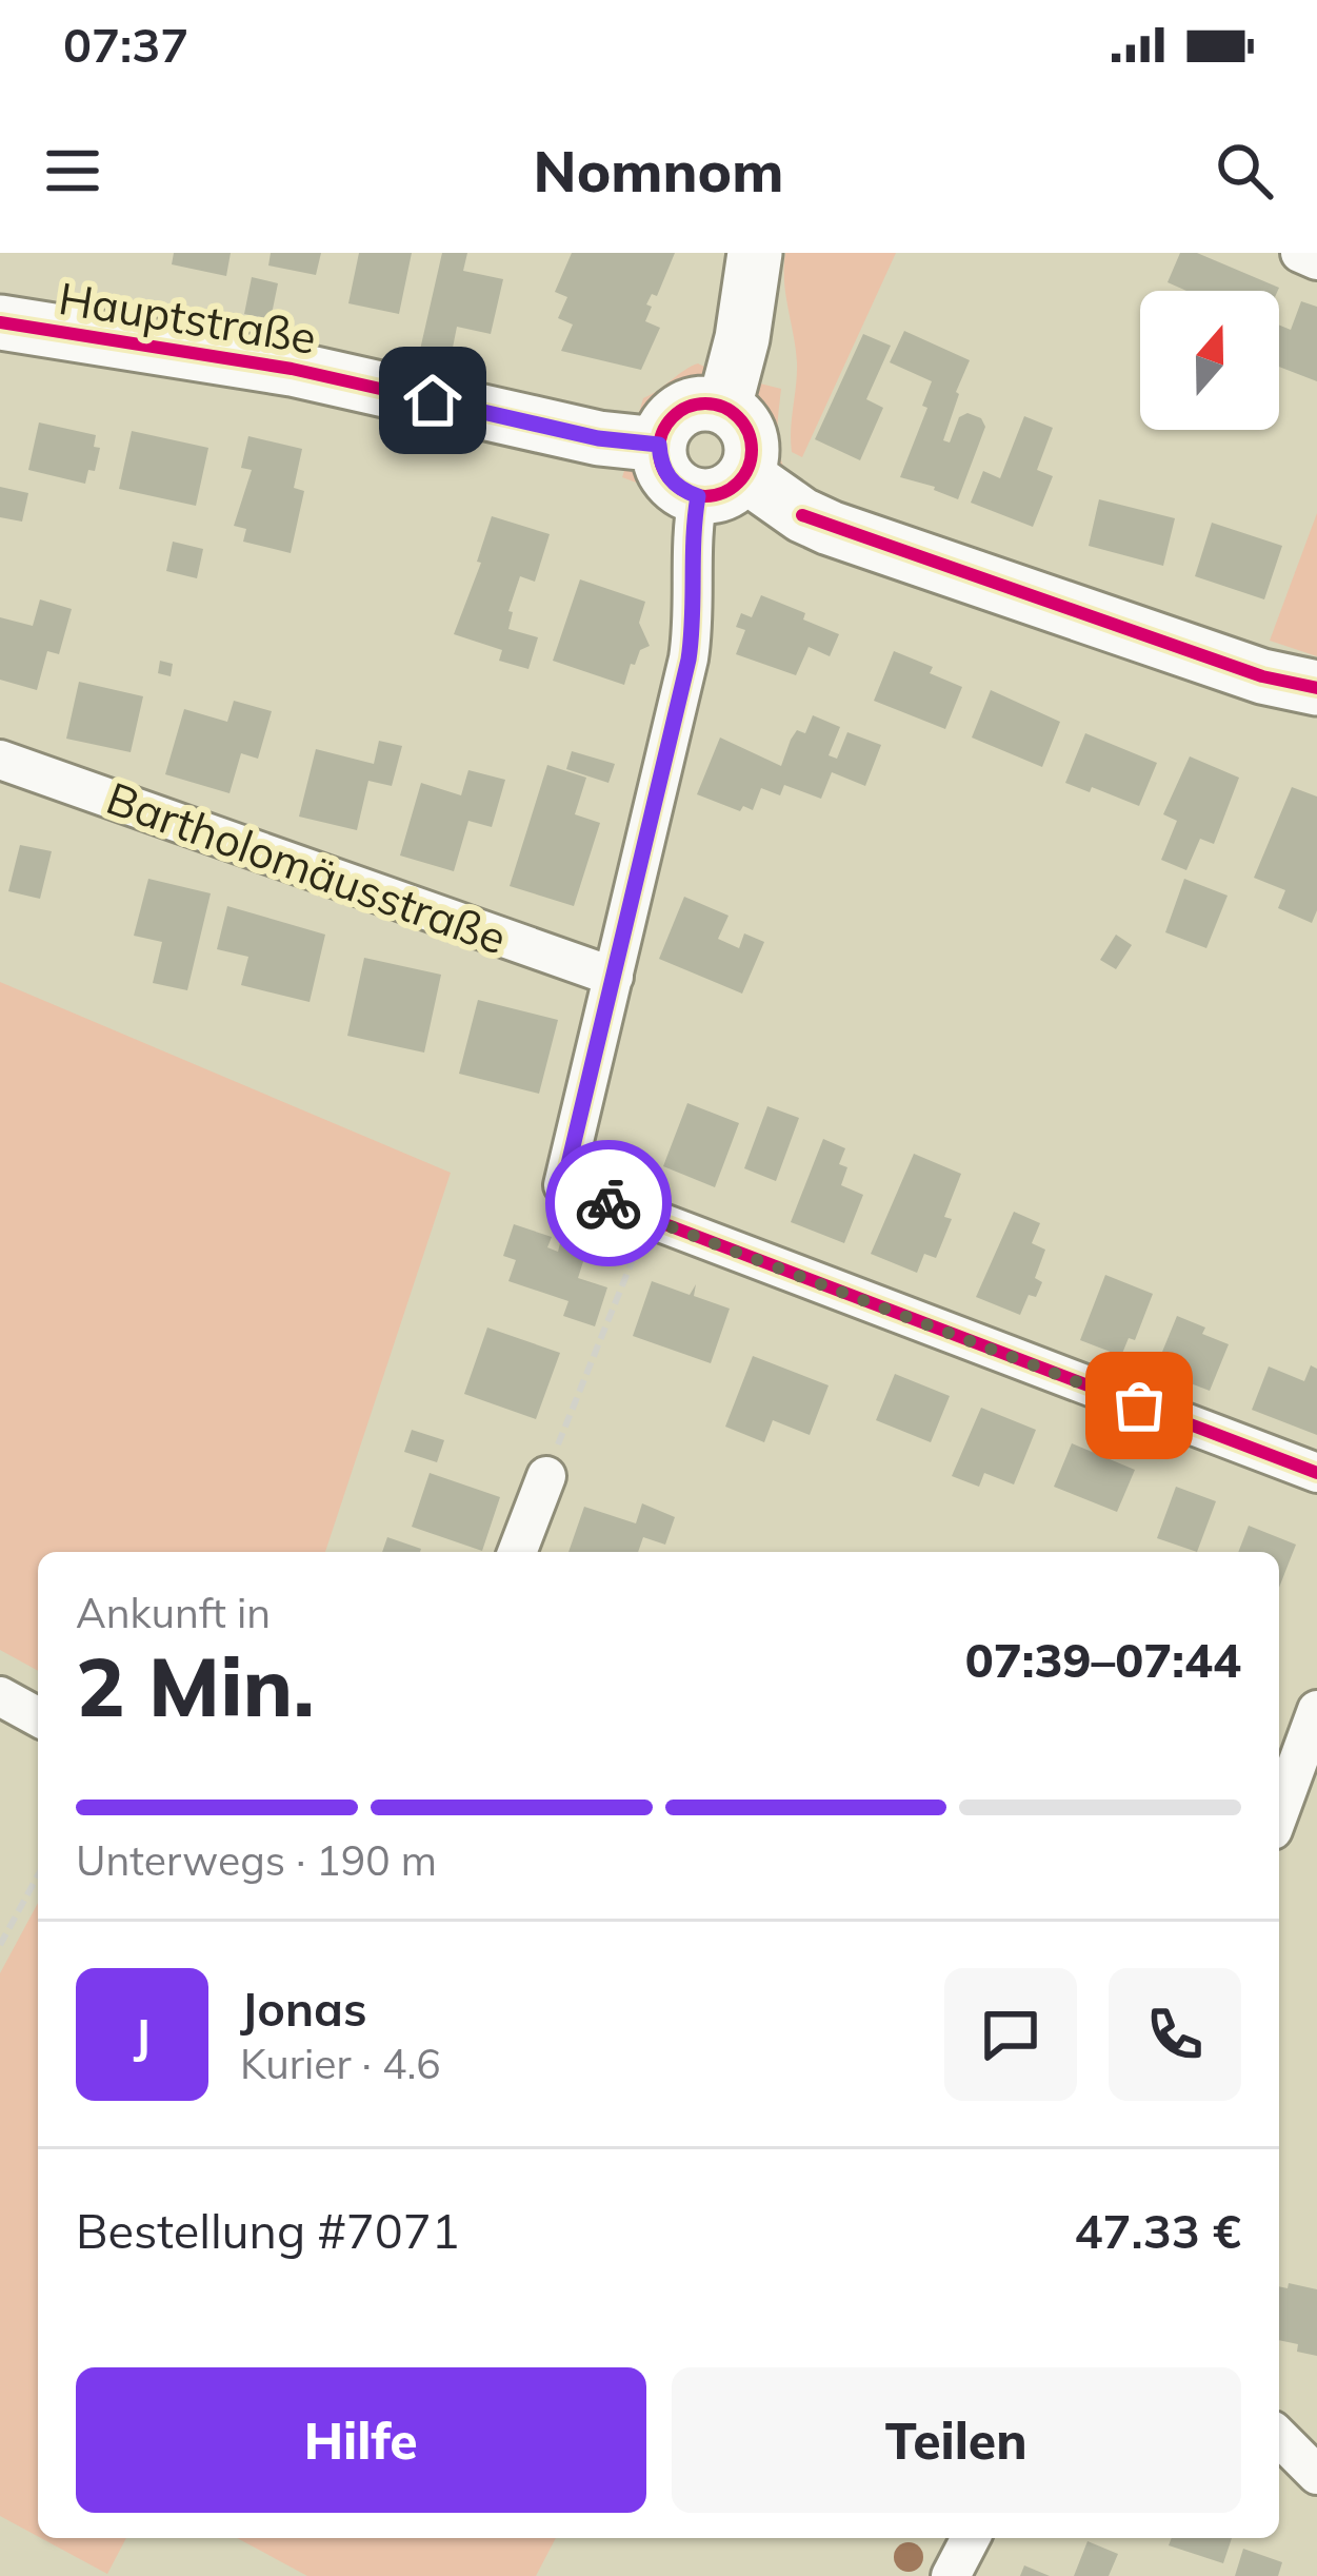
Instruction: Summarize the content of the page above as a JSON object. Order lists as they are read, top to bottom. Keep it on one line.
{"streets":{"main road":["Hauptstraße"],"street":["Bartholomäusstraße"]},"north":"top","page":{"status":"07:37","header":"Nomnom","heading":["2 Min.","Ankunft in","07:39–07:44"],"panel":["Jonas","Kurier · 4.6","Bestellung #7071","47.33 €"],"bar":"Unterwegs · 190 m","round":"J","buttons":["Hilfe","Teilen"]}}
